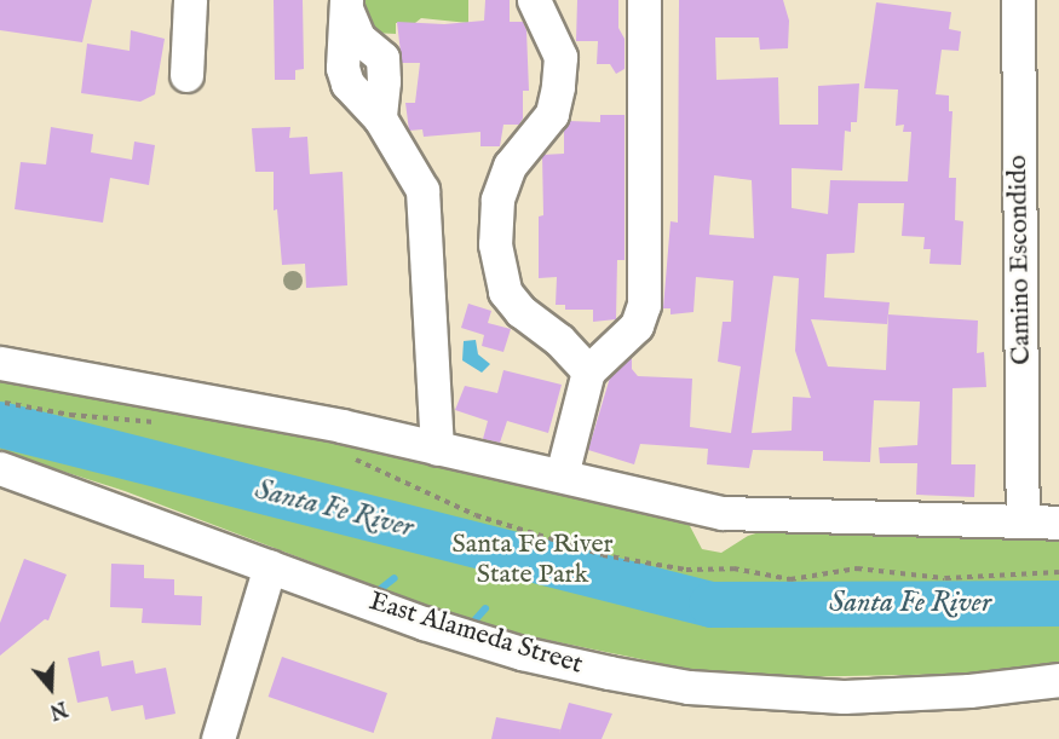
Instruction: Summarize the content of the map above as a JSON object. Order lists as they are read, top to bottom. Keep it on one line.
{"streets":{"street":["Camino Escondido","East Alameda Street"]},"water":["Santa Fe River"],"parks":["Santa Fe River State Park"],"north":"bottom"}
